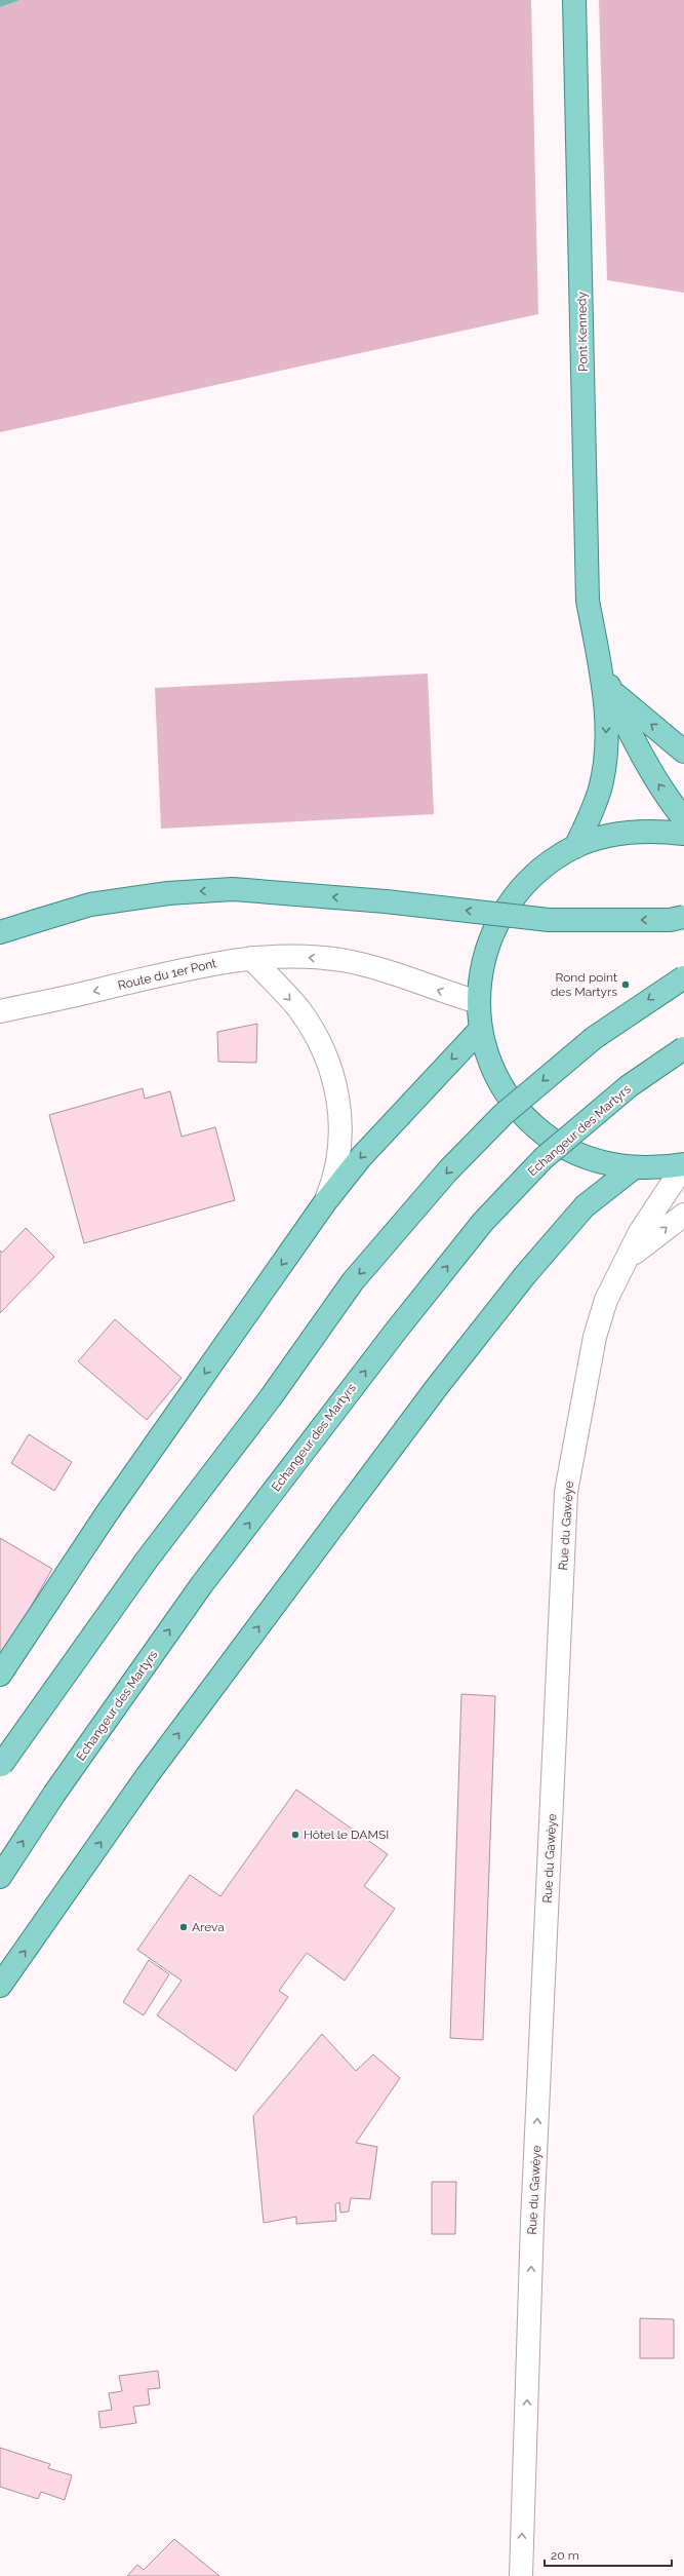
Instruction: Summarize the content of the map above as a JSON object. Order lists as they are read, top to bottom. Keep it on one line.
{"streets":{"main road":["Pont Kennedy","Echangeur des Martyrs"],"street":["Route du 1er Pont","Rue du Gawèye"]},"one_way":["Route du 1er Pont","Rue du Gawèye"],"places":["Rond point des Martyrs","Hôtel le DAMSI","Areva"],"scale_bar":"20 m"}
